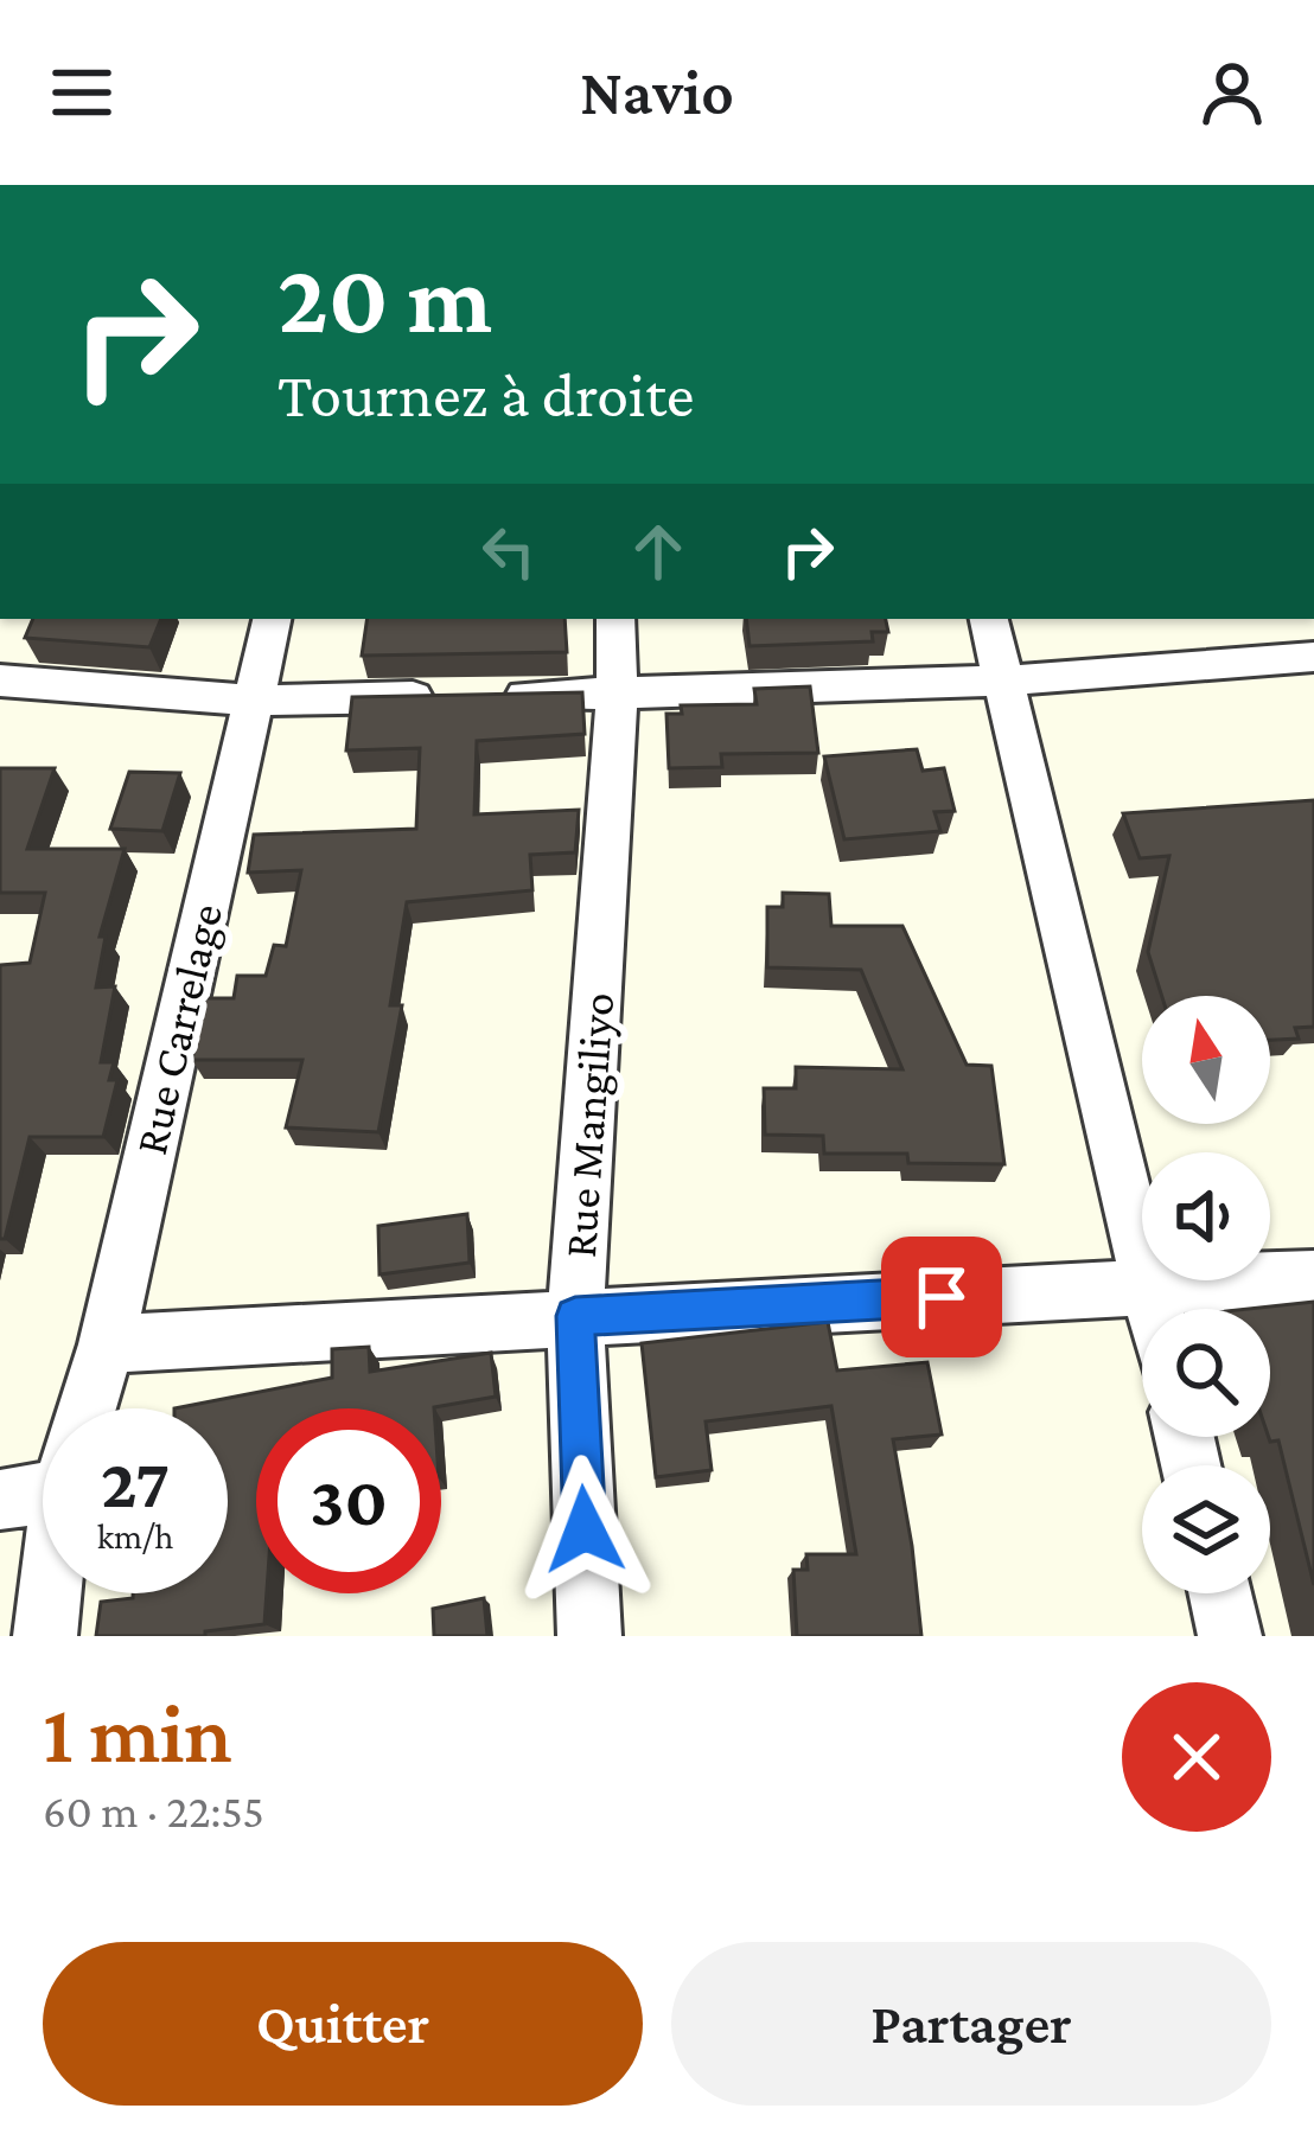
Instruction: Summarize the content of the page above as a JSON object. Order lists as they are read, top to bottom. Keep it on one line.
{"streets":{"street":["Rue Carrelage","Rue Mangiliyo"]},"north":"top","page":{"header":"Navio","turn":["20 m","Tournez à droite"],"speed":"27 km/h","limit":"30","heading":["1 min","60 m · 22:55"],"buttons":["Quitter","Partager"]}}
